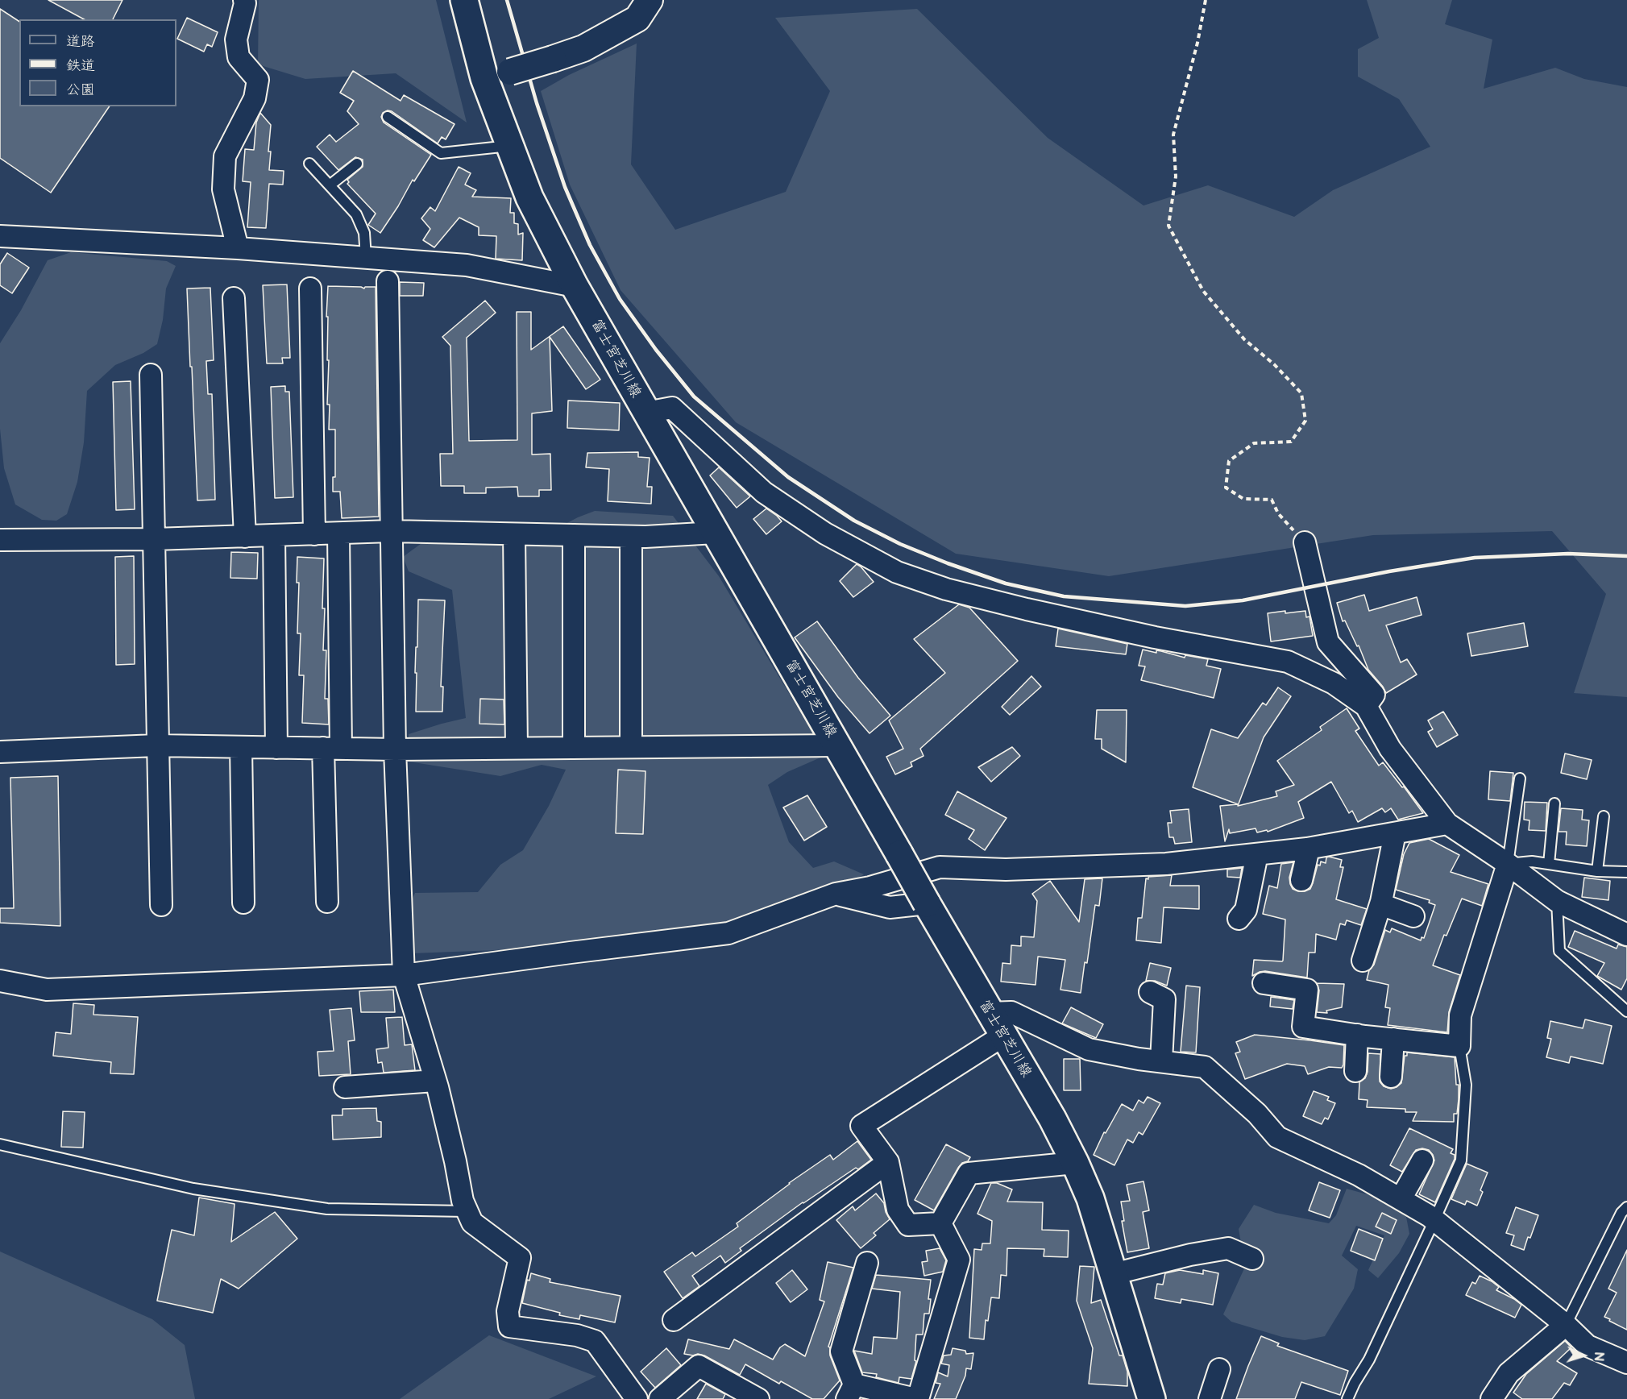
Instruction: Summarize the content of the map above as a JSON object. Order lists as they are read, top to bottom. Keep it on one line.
{"streets":{"main road":["富士宮芝川線"]},"legend":["道路","鉄道","公園"],"north":"right"}
